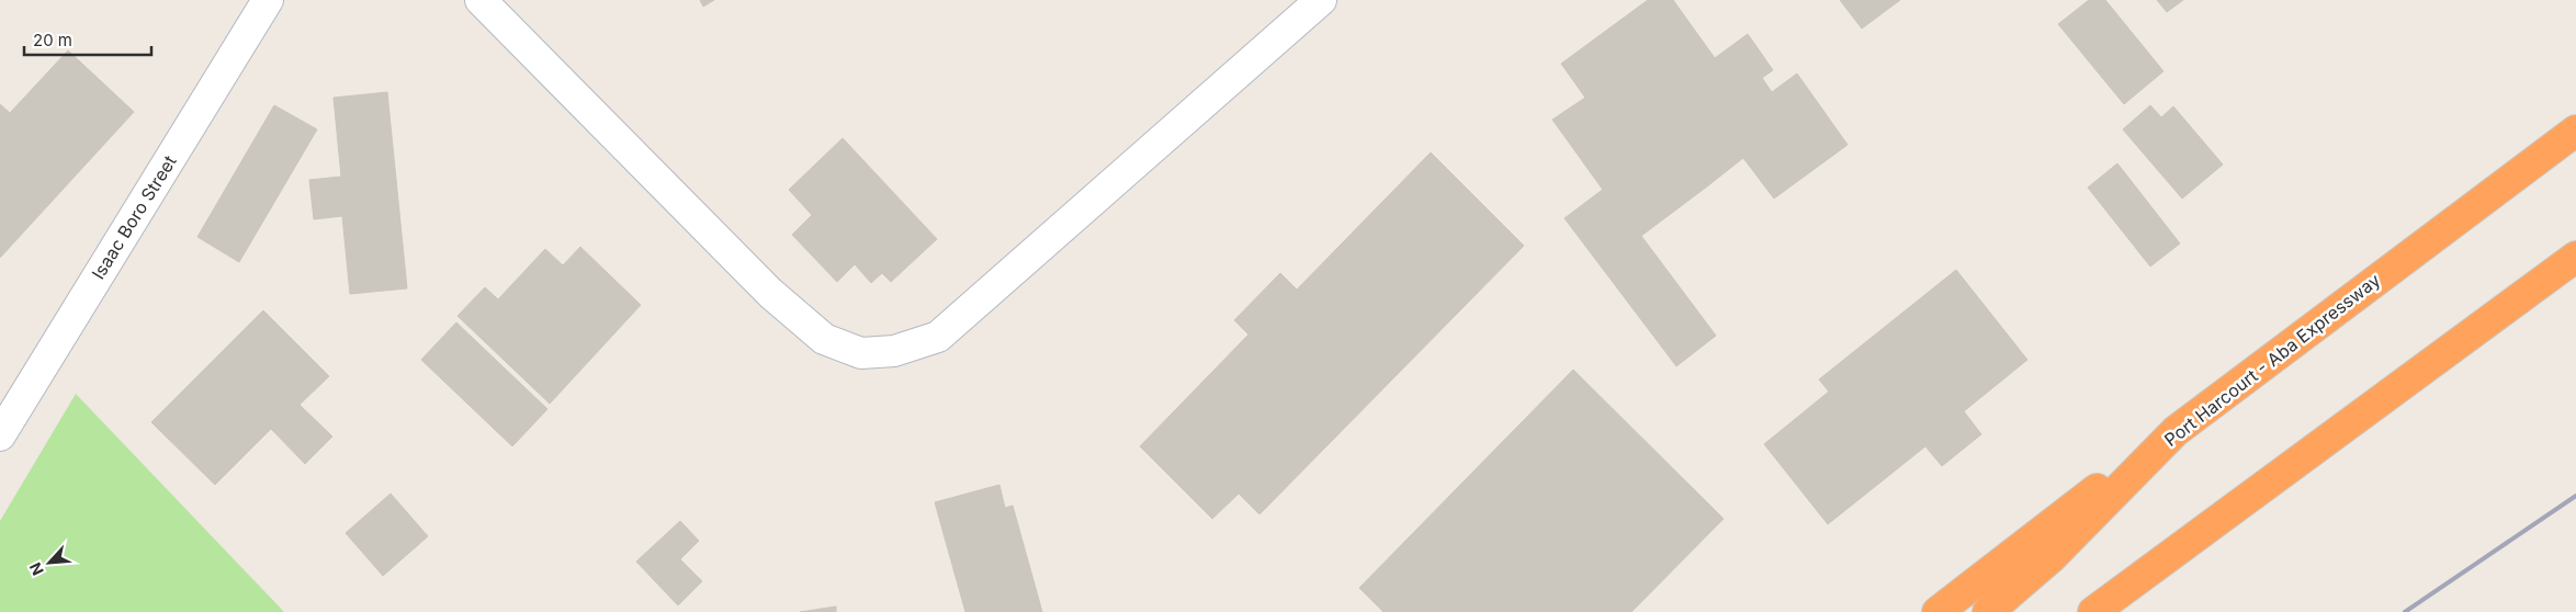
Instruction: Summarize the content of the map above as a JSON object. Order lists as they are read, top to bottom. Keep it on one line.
{"streets":{"highway":["Port Harcourt - Aba Expressway"],"street":["Isaac Boro Street"]},"scale_bar":"20 m","north":"bottom left"}
